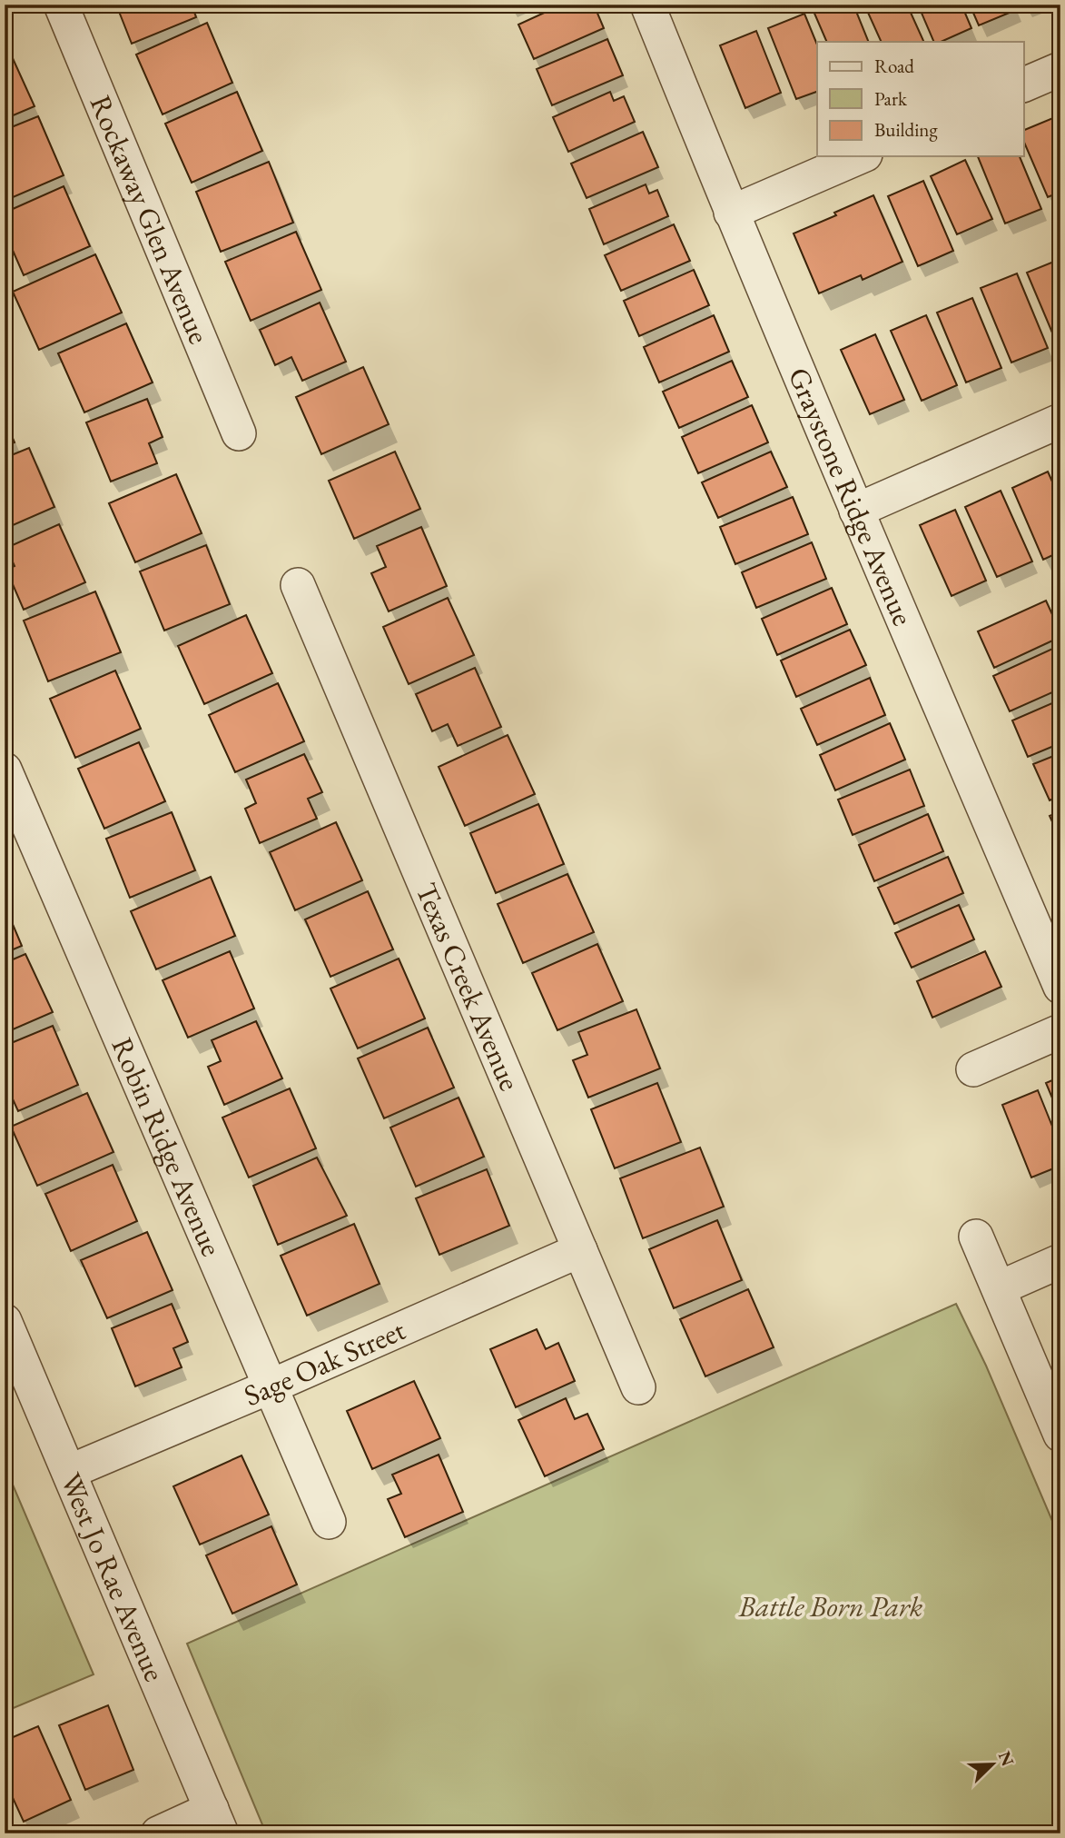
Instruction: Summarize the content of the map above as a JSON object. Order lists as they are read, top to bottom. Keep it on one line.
{"streets":{"street":["Rockaway Glen Avenue","Graystone Ridge Avenue","Texas Creek Avenue","Robin Ridge Avenue","Sage Oak Street","West Jo Rae Avenue"]},"crossings":[["Texas Creek Avenue","Sage Oak Street"],["Robin Ridge Avenue","Sage Oak Street"],["Sage Oak Street","West Jo Rae Avenue"]],"parks":["Battle Born Park"],"legend":["Road","Park","Building"],"north":"top right"}
